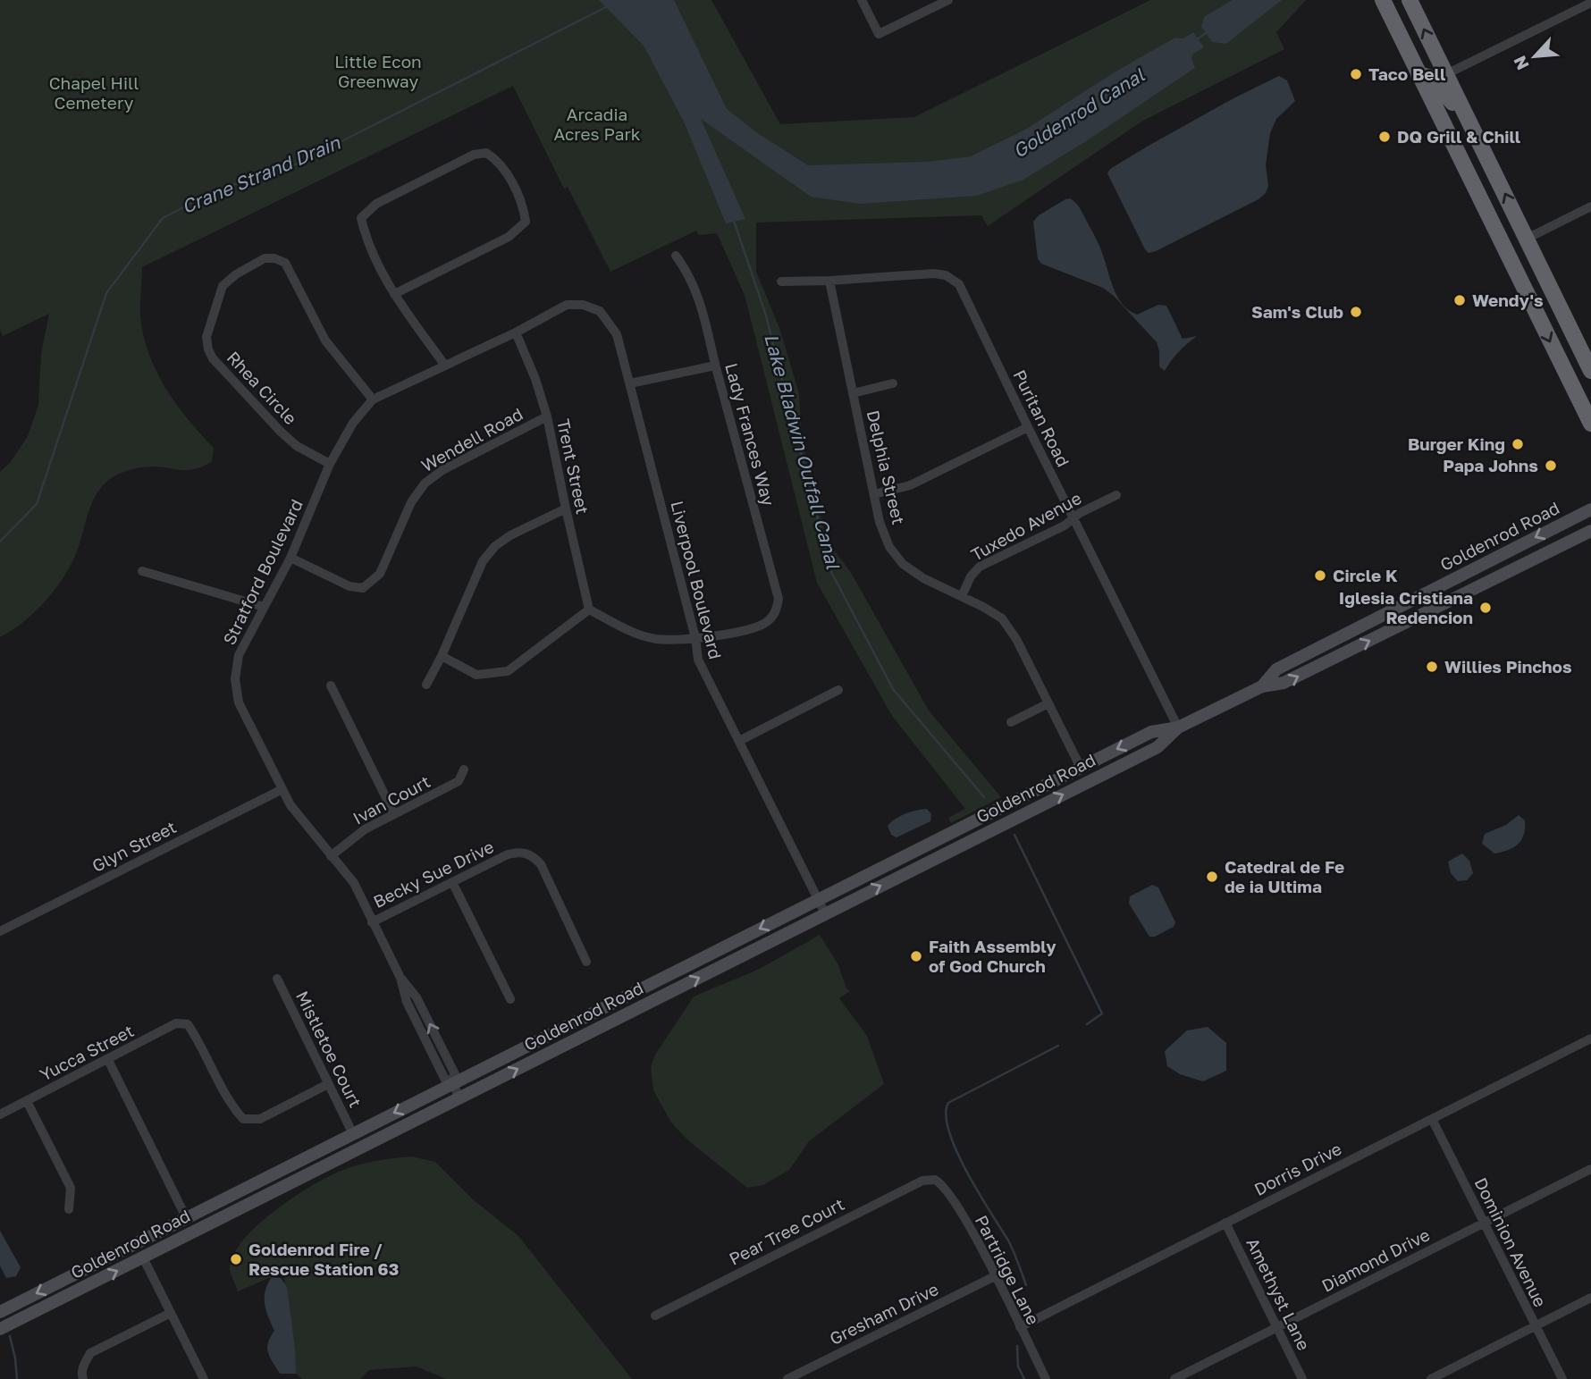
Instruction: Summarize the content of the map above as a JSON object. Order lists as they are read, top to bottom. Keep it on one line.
{"streets":{"main road":["Goldenrod Road"],"street":["Rhea Circle","Puritan Road","Lady Frances Way","Wendell Road","Trent Street","Delphia Street","Tuxedo Avenue","Stratford Boulevard","Liverpool Boulevard","Ivan Court","Glyn Street","Becky Sue Drive","Mistletoe Court","Yucca Street","Dorris Drive","Pear Tree Court","Dominion Avenue","Diamond Drive","Partridge Lane","Amethyst Lane","Gresham Drive"]},"crossings":[["Rhea Circle","Stratford Boulevard"],["Puritan Road","Delphia Street"],["Puritan Road","Tuxedo Avenue"],["Puritan Road","Goldenrod Road"],["Lady Frances Way","Liverpool Boulevard"],["Wendell Road","Trent Street"],["Wendell Road","Stratford Boulevard"],["Trent Street","Stratford Boulevard"],["Delphia Street","Tuxedo Avenue"],["Delphia Street","Goldenrod Road"],["Goldenrod Road","Stratford Boulevard"],["Goldenrod Road","Liverpool Boulevard"],["Goldenrod Road","Mistletoe Court"],["Stratford Boulevard","Liverpool Boulevard"],["Stratford Boulevard","Ivan Court"],["Stratford Boulevard","Glyn Street"],["Stratford Boulevard","Becky Sue Drive"],["Mistletoe Court","Yucca Street"],["Dorris Drive","Dominion Avenue"],["Dorris Drive","Partridge Lane"],["Dorris Drive","Amethyst Lane"],["Pear Tree Court","Partridge Lane"],["Dominion Avenue","Diamond Drive"],["Diamond Drive","Amethyst Lane"],["Partridge Lane","Gresham Drive"]],"water":["Goldenrod Canal","Crane Strand Drain","Lake Bladwin Outfall Canal"],"parks":["Little Econ Greenway","Chapel Hill Cemetery","Arcadia Acres Park"],"places":["Taco Bell","DQ Grill & Chill","Wendy's","Sam's Club","Burger King","Papa Johns","Circle K","Iglesia Cristiana Redencion","Willies Pinchos","Catedral de Fe de ia Ultima","Faith Assembly of God Church","Goldenrod Fire / Rescue Station 63"],"north":"bottom left"}
